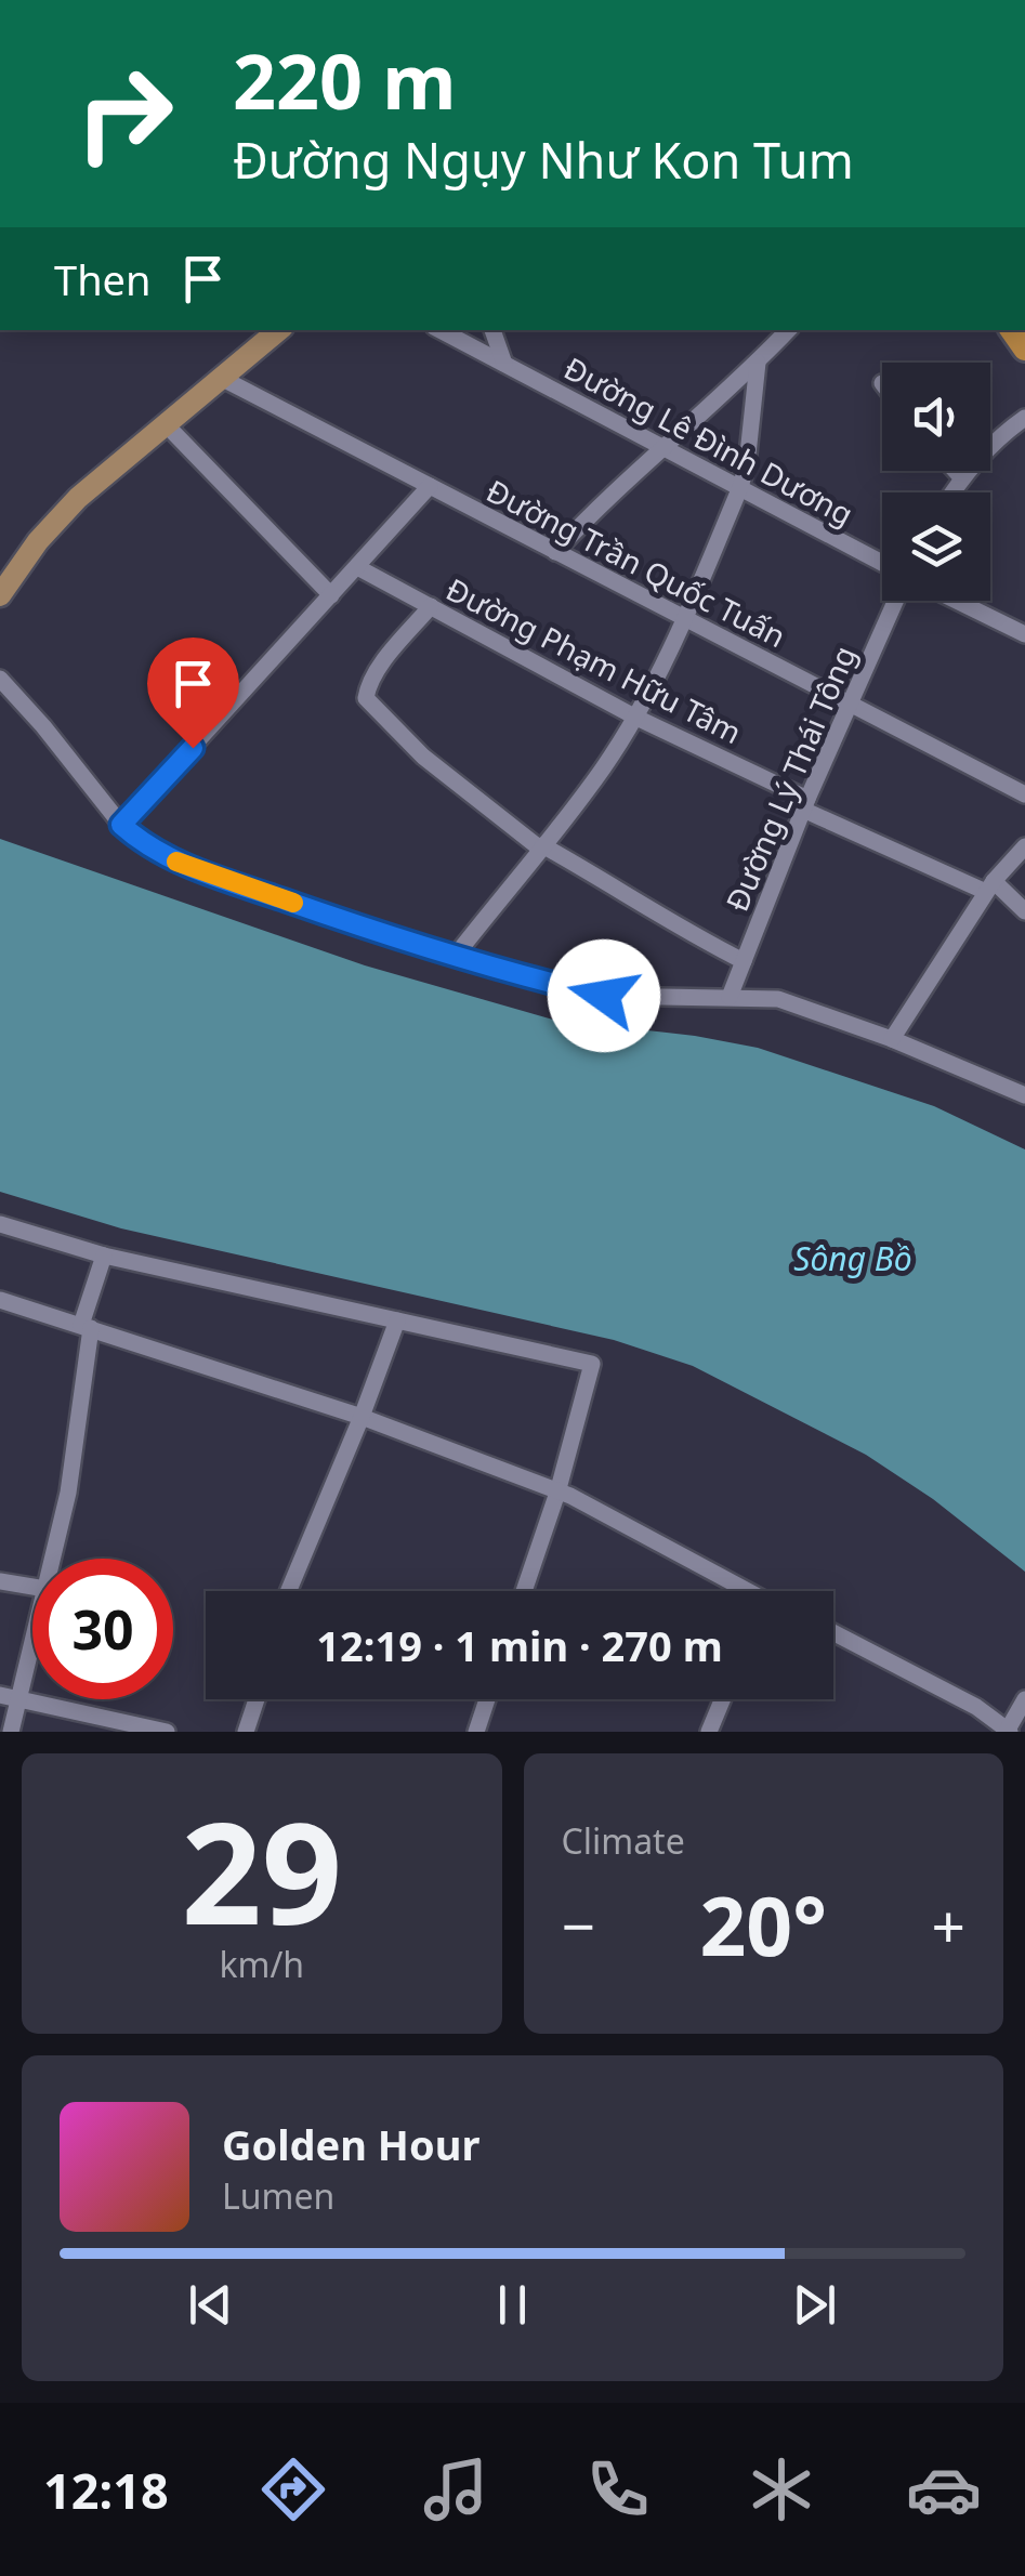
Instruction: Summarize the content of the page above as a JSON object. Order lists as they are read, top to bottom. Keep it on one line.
{"streets":{"street":["Đường Lê Đình Dương","Đường Trần Quốc Tuấn","Đường Phạm Hữu Tâm","Đường Lý Thái Tông"]},"crossings":[["Đường Trần Quốc Tuấn","Đường Lý Thái Tông"],["Đường Phạm Hữu Tâm","Đường Lý Thái Tông"]],"water":["Sông Bồ"],"page":{"turn":["220 m","Đường Ngụy Như Kon Tum"],"then":"Then","limit":"30","trip":"12:19 · 1 min · 270 m","tile":[["29","km/h"],"Climate"],"heat":["−","20°","+"],"song":["Golden Hour","Lumen"],"tabs":"12:18"}}
